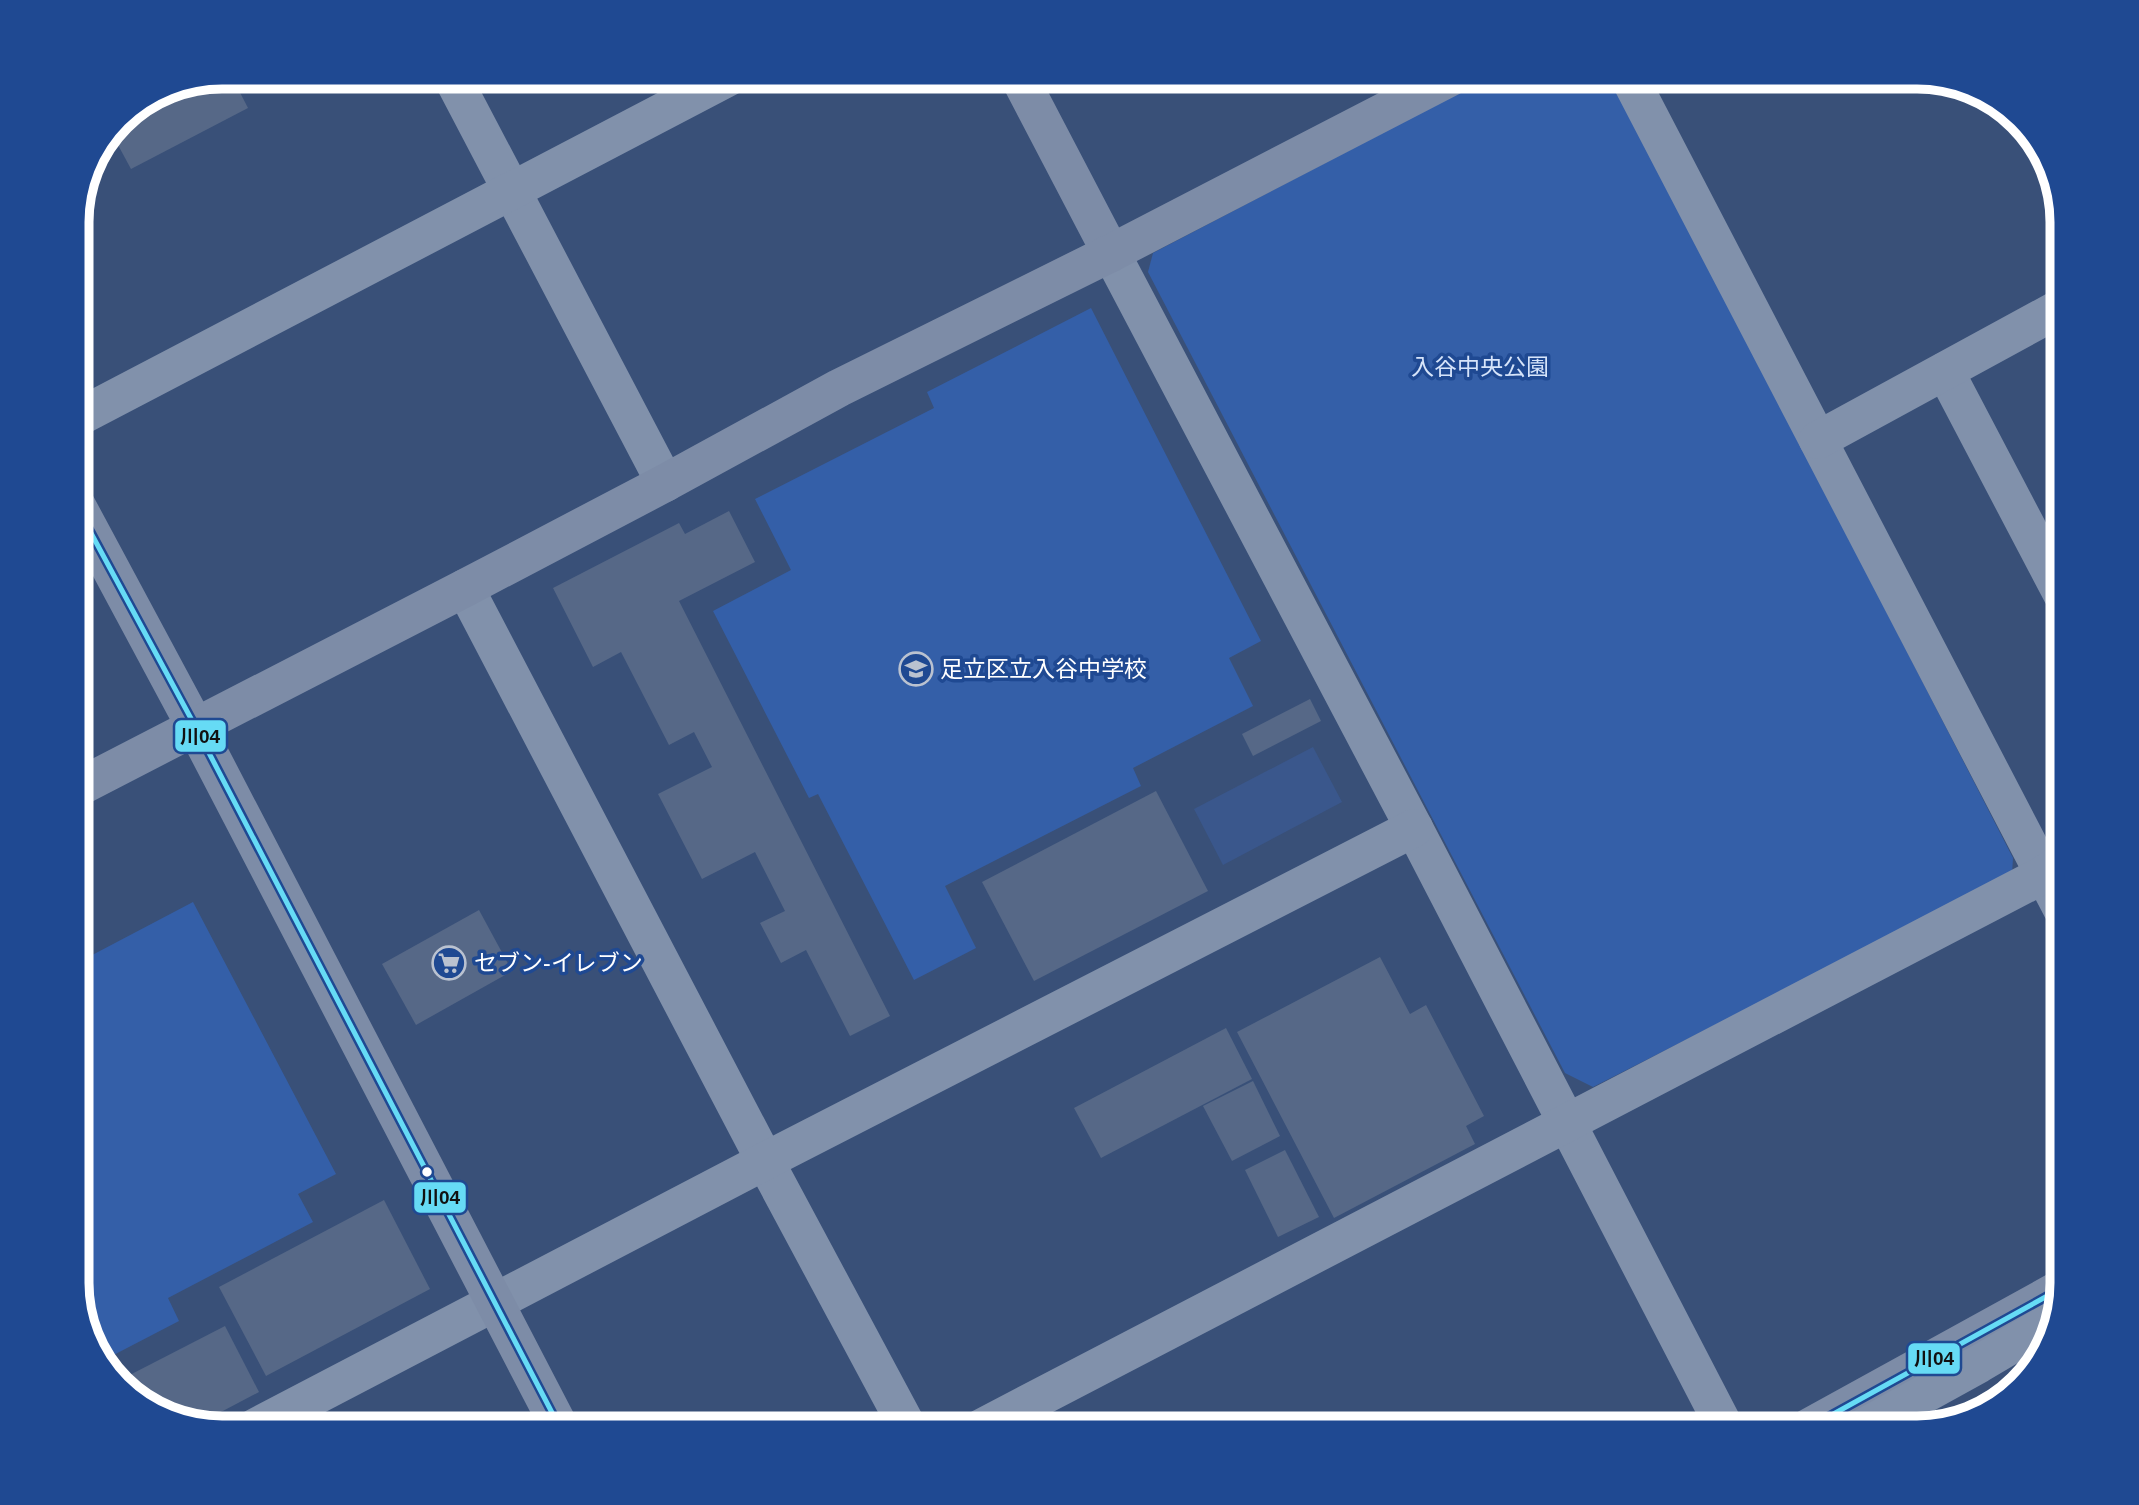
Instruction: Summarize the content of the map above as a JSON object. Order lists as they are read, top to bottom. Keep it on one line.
{"parks":["入谷中央公園"],"places":{"school or university":["足立区立入谷中学校"],"supermarket":["セブン-イレブン"]},"lines":["transit line 川04"]}
